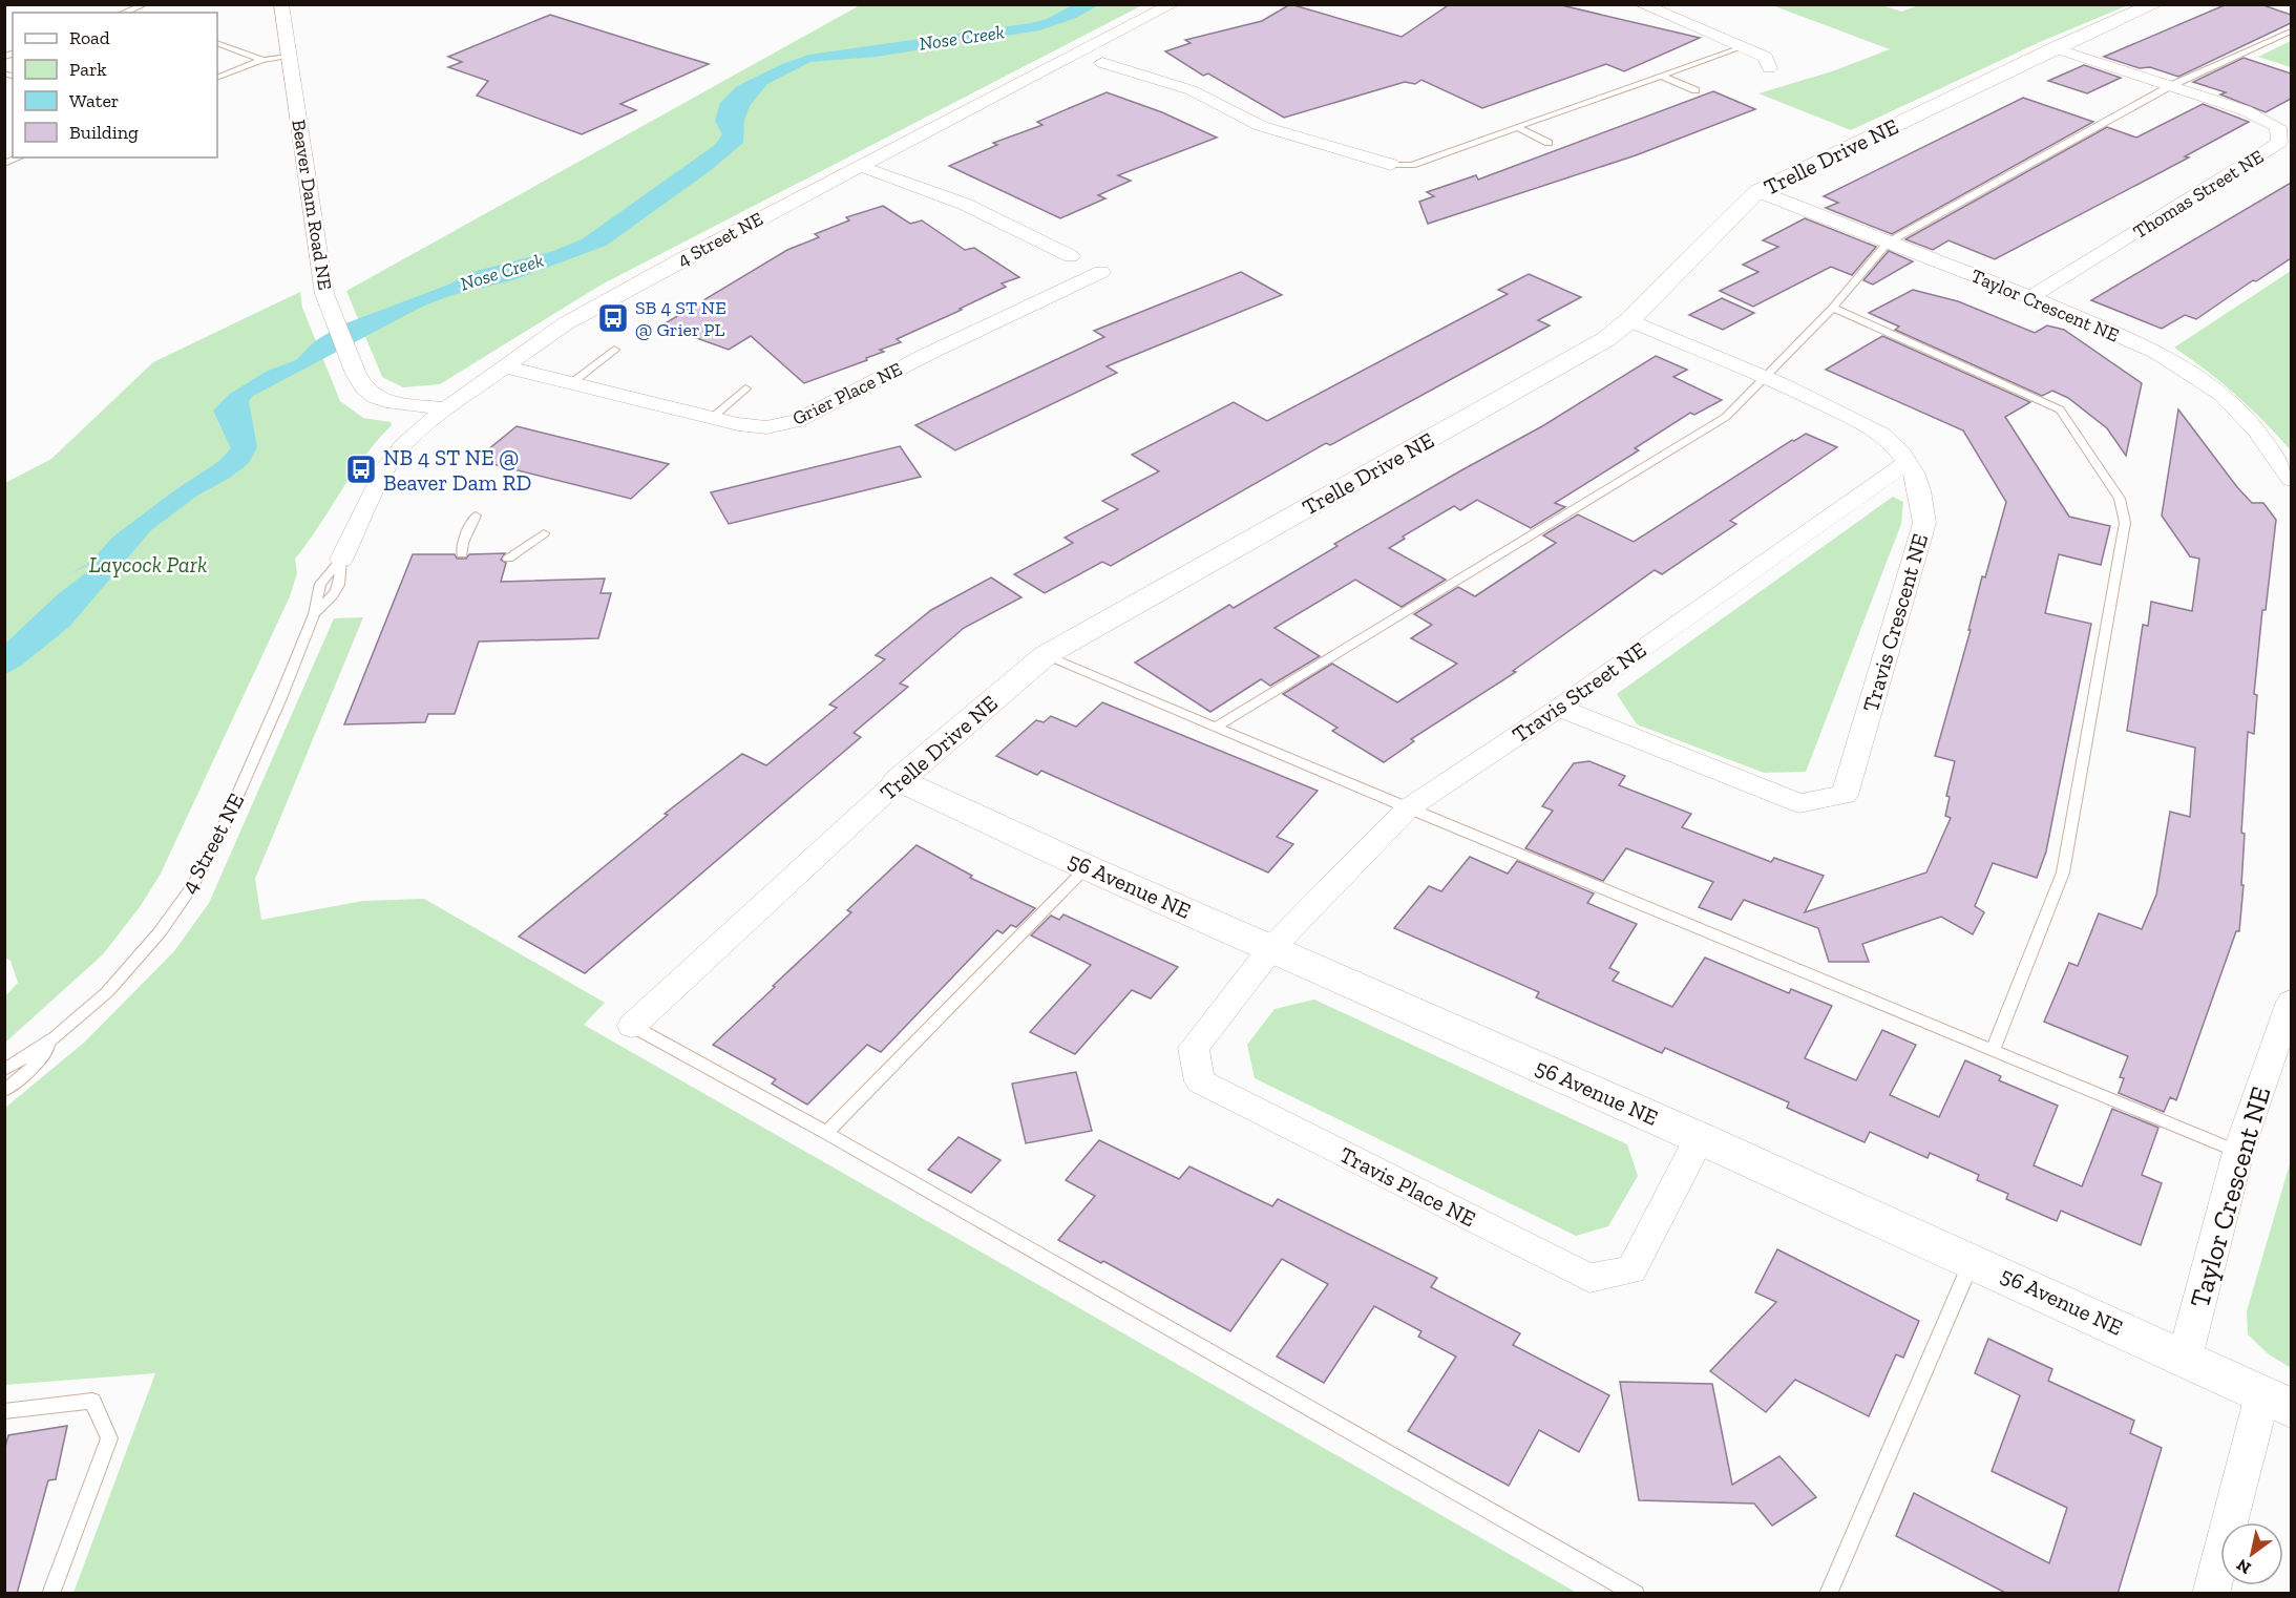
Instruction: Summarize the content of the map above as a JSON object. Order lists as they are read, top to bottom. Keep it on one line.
{"streets":{"street":["Trelle Drive NE","Thomas Street NE","Beaver Dam Road NE","4 Street NE","Taylor Crescent NE","Grier Place NE","Travis Crescent NE","Travis Street NE","56 Avenue NE","Travis Place NE"]},"crossings":[["Trelle Drive NE","Thomas Street NE"],["Trelle Drive NE","Taylor Crescent NE"],["Trelle Drive NE","Travis Crescent NE"],["Trelle Drive NE","56 Avenue NE"],["Thomas Street NE","Taylor Crescent NE"],["Beaver Dam Road NE","4 Street NE"],["4 Street NE","Grier Place NE"],["Taylor Crescent NE","56 Avenue NE"],["Travis Crescent NE","Travis Street NE"],["Travis Street NE","56 Avenue NE"],["Travis Street NE","Travis Place NE"],["56 Avenue NE","Travis Place NE"]],"water":["Nose Creek"],"parks":["Laycock Park"],"places":{"bus stop":["SB 4 ST NE @ Grier PL","NB 4 ST NE @ Beaver Dam RD"]},"legend":["Road","Park","Water","Building"],"north":"bottom left"}
